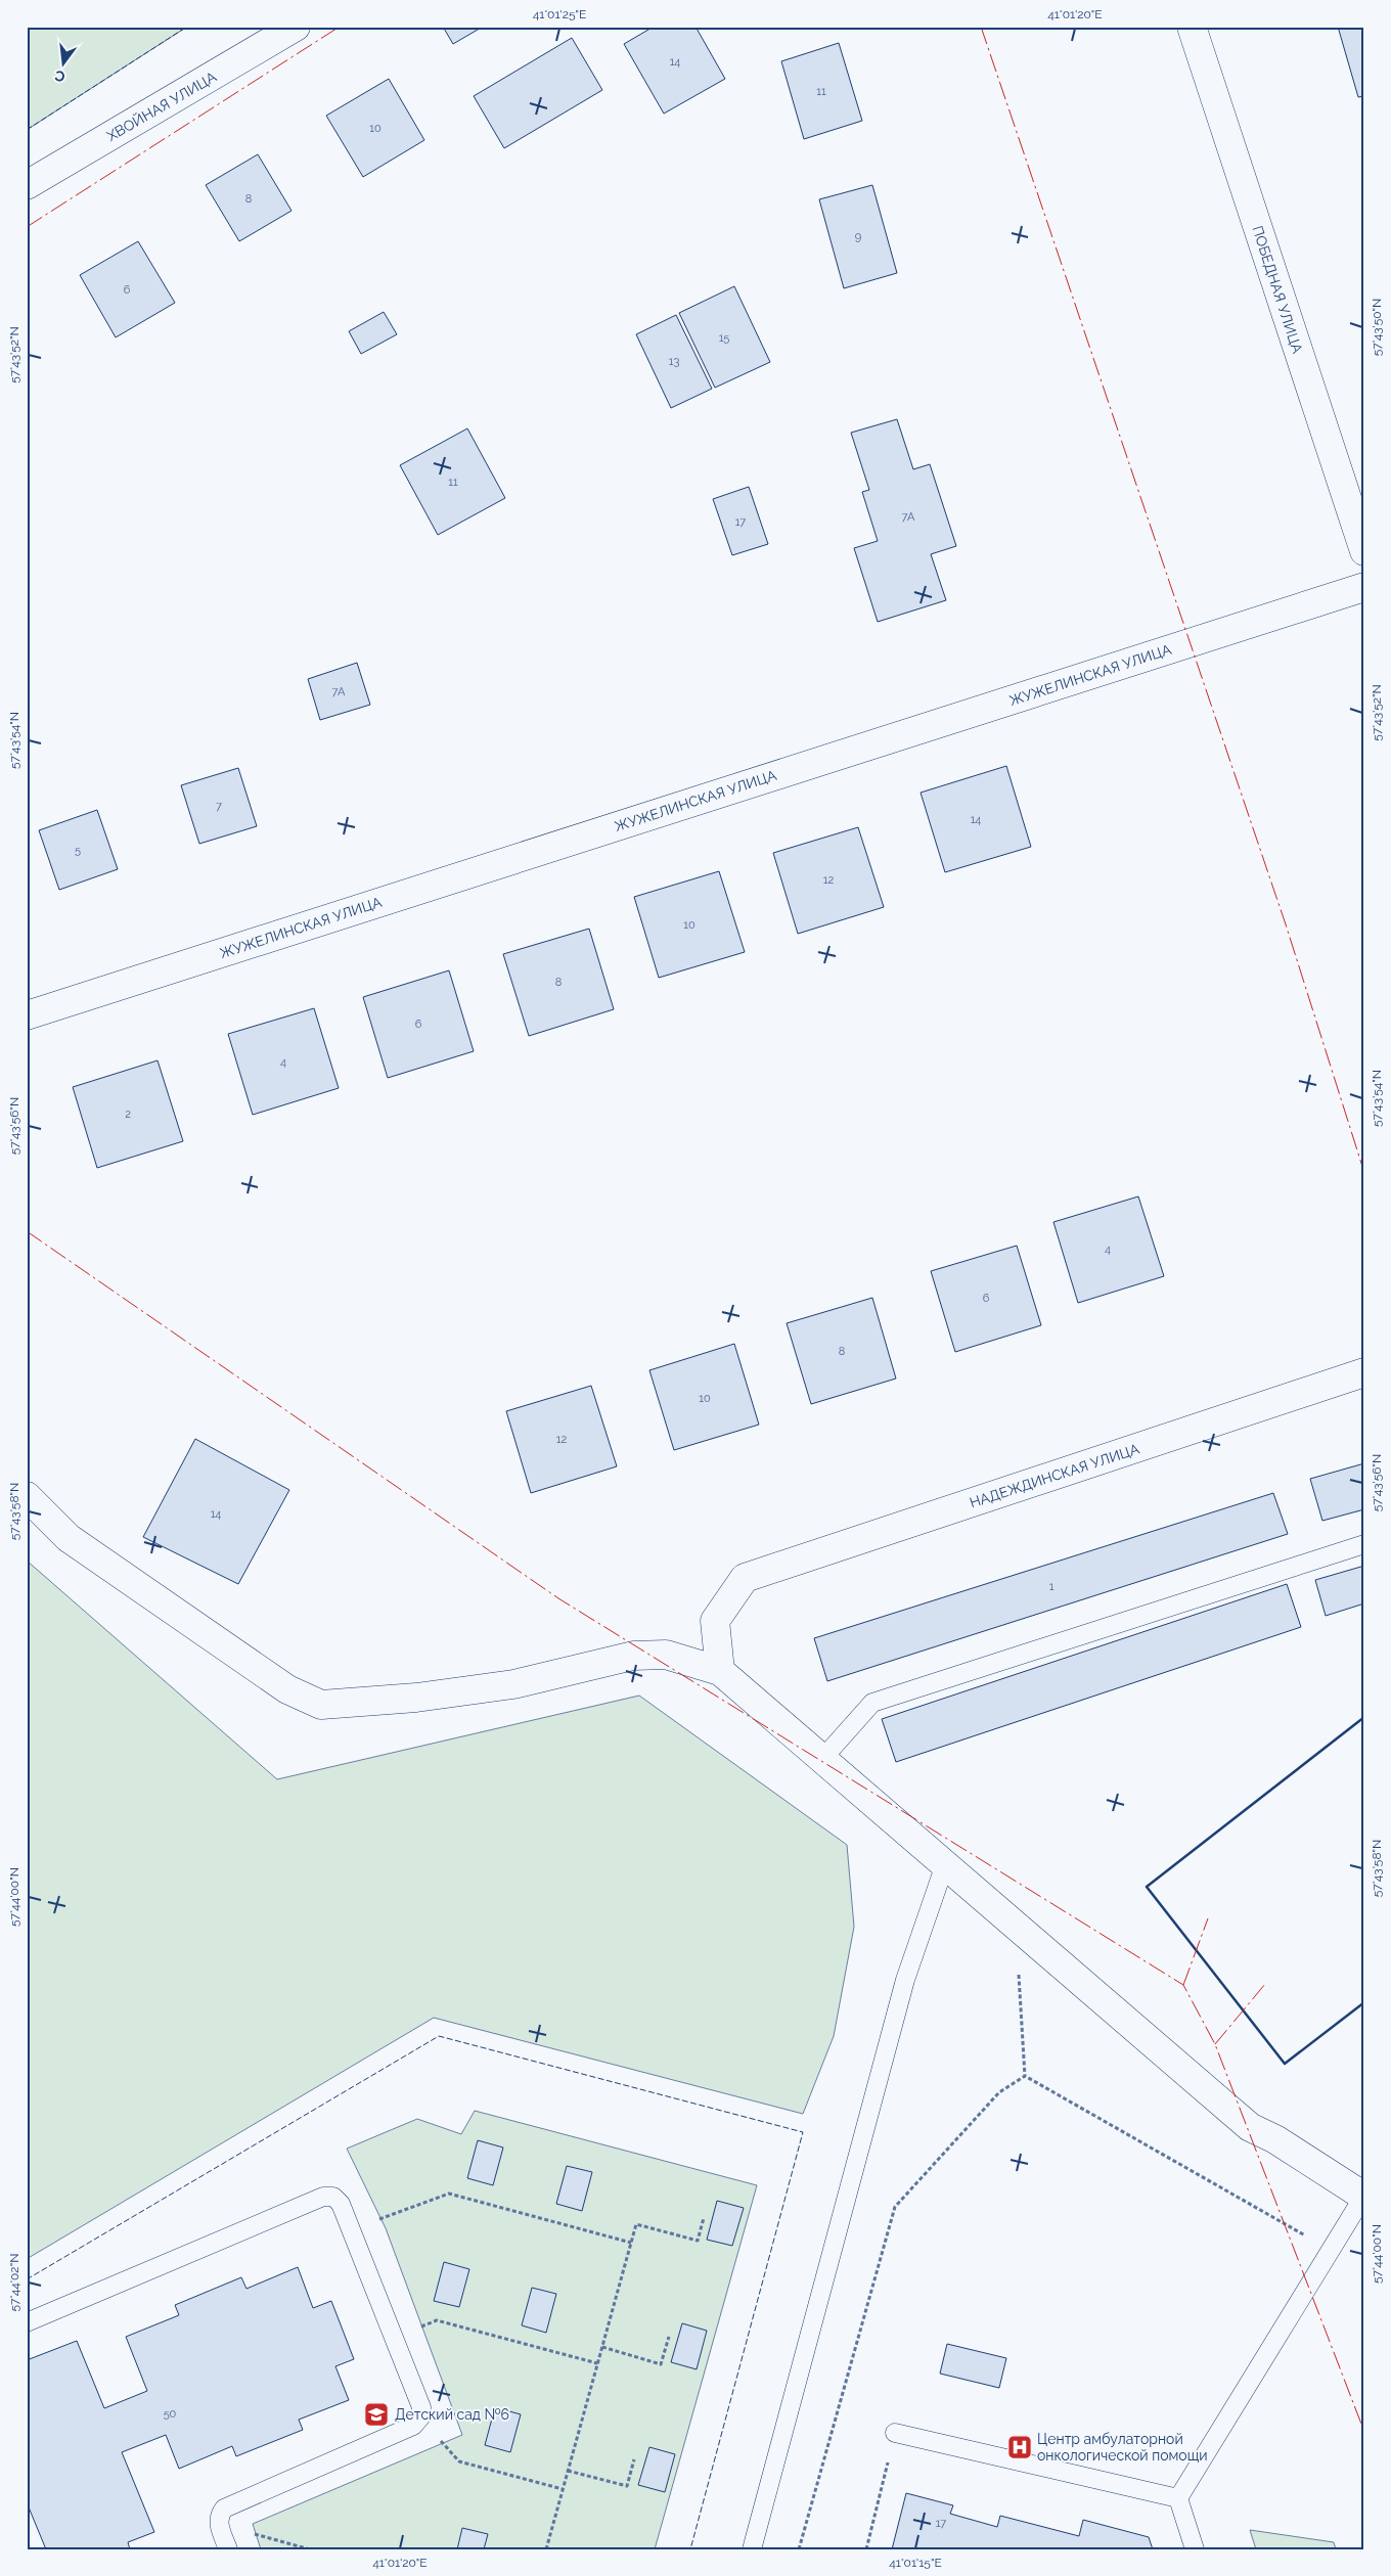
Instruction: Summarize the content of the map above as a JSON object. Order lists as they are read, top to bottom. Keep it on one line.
{"streets":{"street":["ХВОЙНАЯ УЛИЦА","ПОБЕДНАЯ УЛИЦА","ЖУЖЕЛИНСКАЯ УЛИЦА","НАДЕЖДИНСКАЯ УЛИЦА"]},"places":{"school or university":["Детский сад №6"],"hospital":["Центр амбулаторной онкологической помощи"]},"house_numbers":["14","11","10","8","9","6","15","13","11","7А","17","7А","7","14","5","12","10","8","6","4","2","4","6","8","10","12","14","1","50","17"],"north":"bottom","coordinates":["41°01'25\"E","41°01'20\"E","57°43'50\"N","57°43'52\"N","57°43'54\"N","57°43'56\"N","57°43'58\"N","57°44'00\"N","57°44'02\"N","41°01'15\"E"]}
